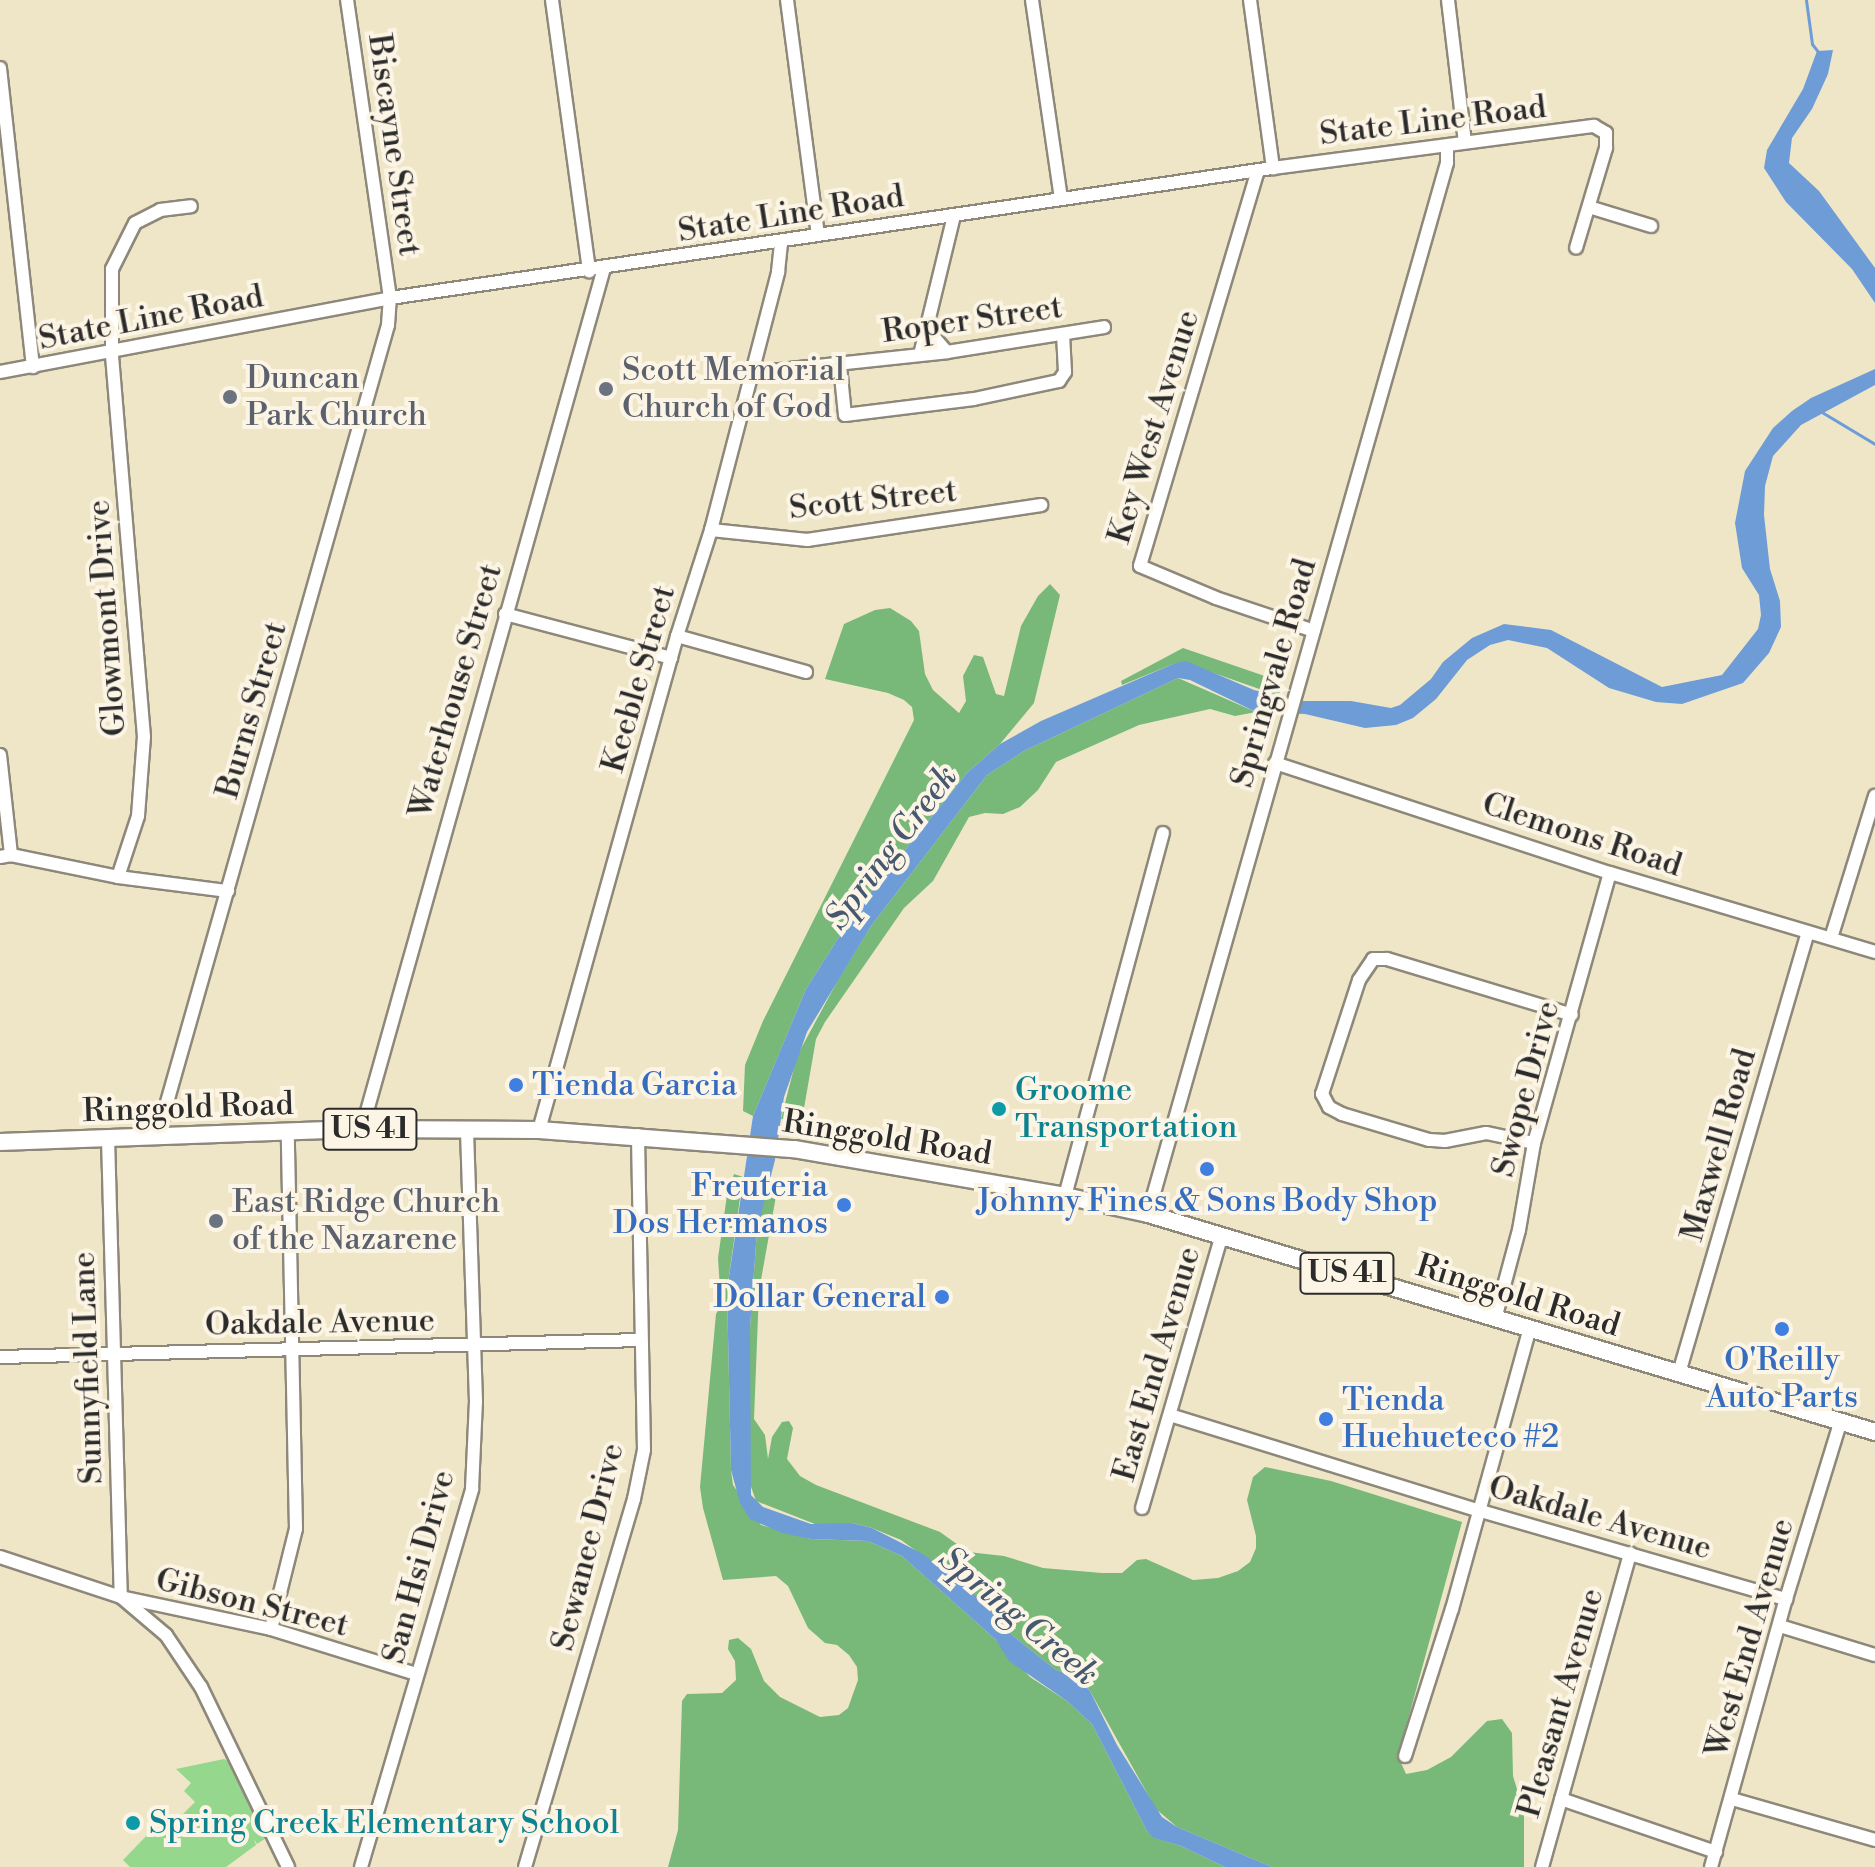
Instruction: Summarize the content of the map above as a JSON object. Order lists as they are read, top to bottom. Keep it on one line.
{"streets":{"main road":["Ringgold Road","US 41"],"street":["State Line Road","Biscayne Street","Roper Street","Key West Avenue","Scott Street","Glowmont Drive","Springvale Road","Keeble Street","Waterhouse Street","Burns Street","Clemons Road","Swope Drive","Maxwell Road","Oakdale Avenue","East End Avenue","Sunnyfield Lane","Sewanee Drive","San Hsi Drive","Gibson Street","West End Avenue","Pleasant Avenue"]},"crossings":[["State Line Road","Biscayne Street"],["State Line Road","Key West Avenue"],["State Line Road","Glowmont Drive"],["State Line Road","Springvale Road"],["State Line Road","Keeble Street"],["State Line Road","Waterhouse Street"],["State Line Road","Burns Street"],["Biscayne Street","Burns Street"],["Roper Street","Keeble Street"],["Key West Avenue","Springvale Road"],["Scott Street","Keeble Street"],["Springvale Road","Clemons Road"],["Springvale Road","Ringgold Road"],["Keeble Street","Ringgold Road"],["Waterhouse Street","Ringgold Road"],["Burns Street","Ringgold Road"],["Clemons Road","Swope Drive"],["Clemons Road","Maxwell Road"],["Swope Drive","Ringgold Road"],["Ringgold Road","Maxwell Road"],["Ringgold Road","East End Avenue"],["Ringgold Road","Sunnyfield Lane"],["Ringgold Road","Sewanee Drive"],["Ringgold Road","San Hsi Drive"],["Ringgold Road","West End Avenue"],["Oakdale Avenue","East End Avenue"],["Oakdale Avenue","Sunnyfield Lane"],["Oakdale Avenue","Sewanee Drive"],["Oakdale Avenue","San Hsi Drive"],["Oakdale Avenue","West End Avenue"],["Oakdale Avenue","Pleasant Avenue"],["Sunnyfield Lane","Gibson Street"],["San Hsi Drive","Gibson Street"]],"water":["Spring Creek"],"places":["Scott Memorial Church of God","Duncan Park Church","Tienda Garcia","Groome Transportation","Johnny Fines & Sons Body Shop","Freuteria Dos Hermanos","East Ridge Church of the Nazarene","Dollar General","O'Reilly Auto Parts","Tienda Huehueteco #2","Spring Creek Elementary School"]}
